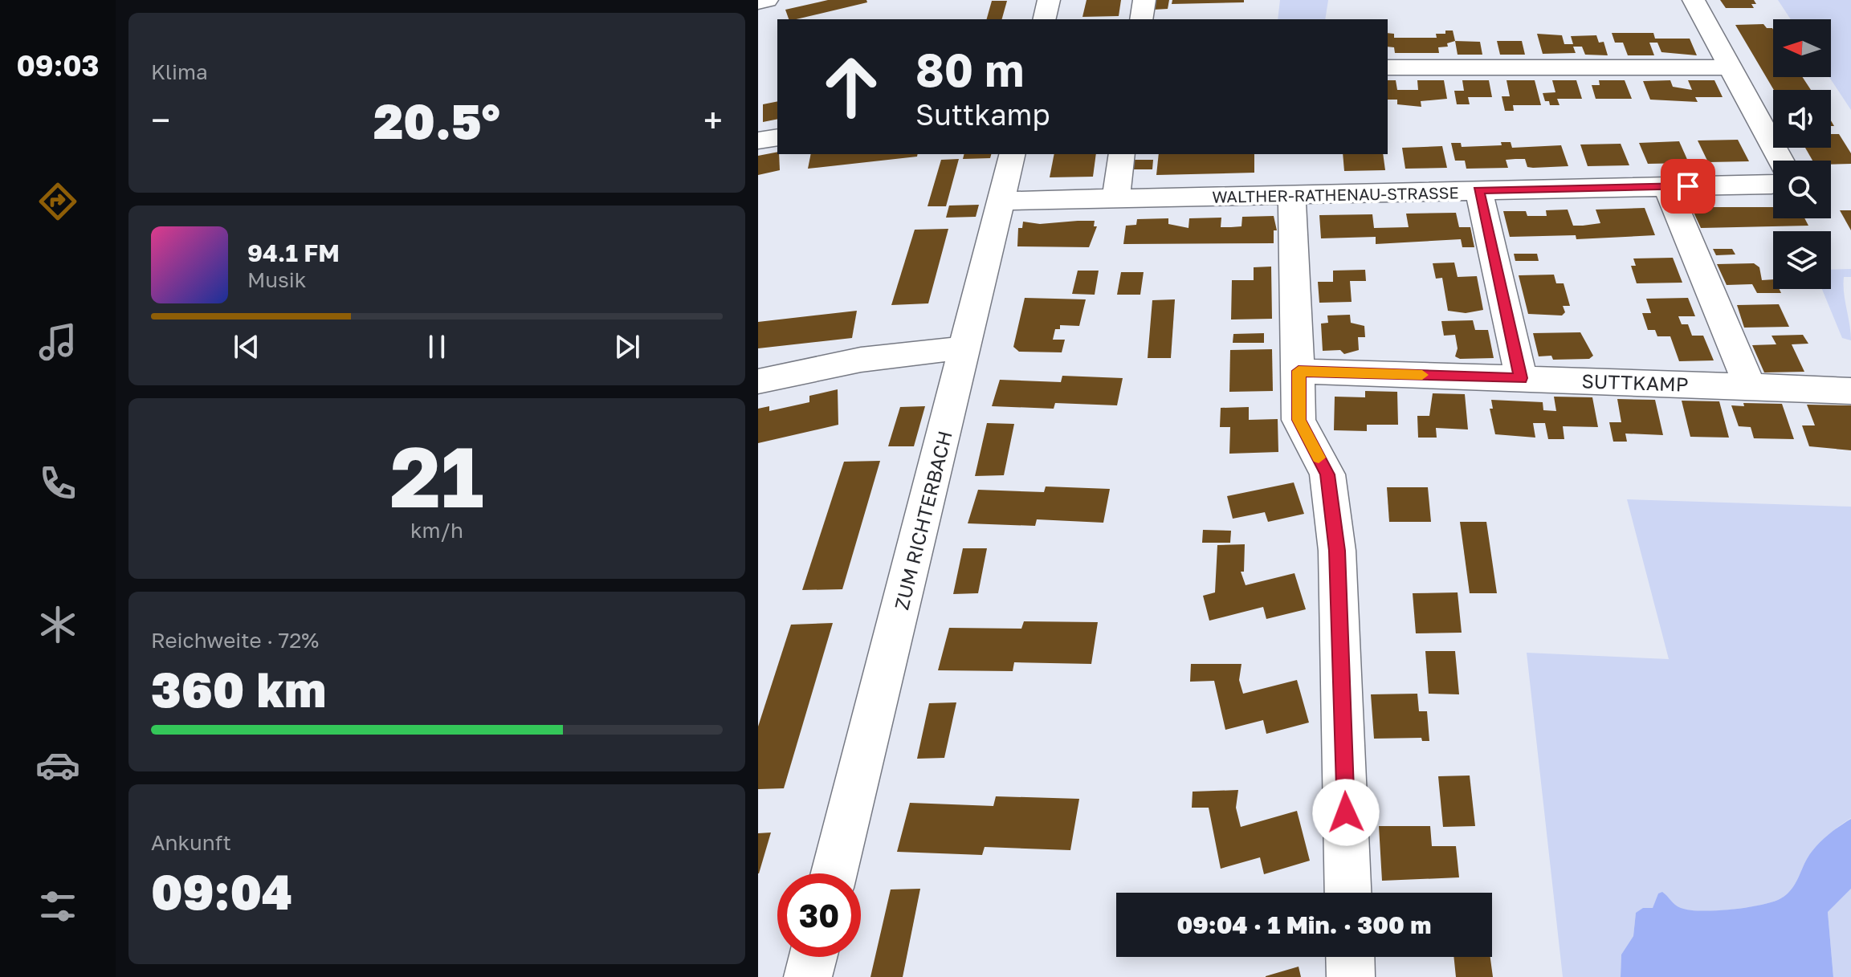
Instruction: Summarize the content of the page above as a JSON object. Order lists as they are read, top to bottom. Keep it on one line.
{"streets":{"street":["WALTHER-RATHENAU-STRASSE","SUTTKAMP","ZUM RICHTERBACH"]},"crossings":[["WALTHER-RATHENAU-STRASSE","ZUM RICHTERBACH"]],"north":"left","page":{"tabs":"09:03","tile":["Klima",["21","km/h"],["Reichweite · 72%","360 km"],["Ankunft","09:04"]],"turn":["80 m","Suttkamp"],"heat":["−","20.5°","+"],"song":["94.1 FM","Musik"],"limit":"30","trip":"09:04 · 1 Min. · 300 m"}}
